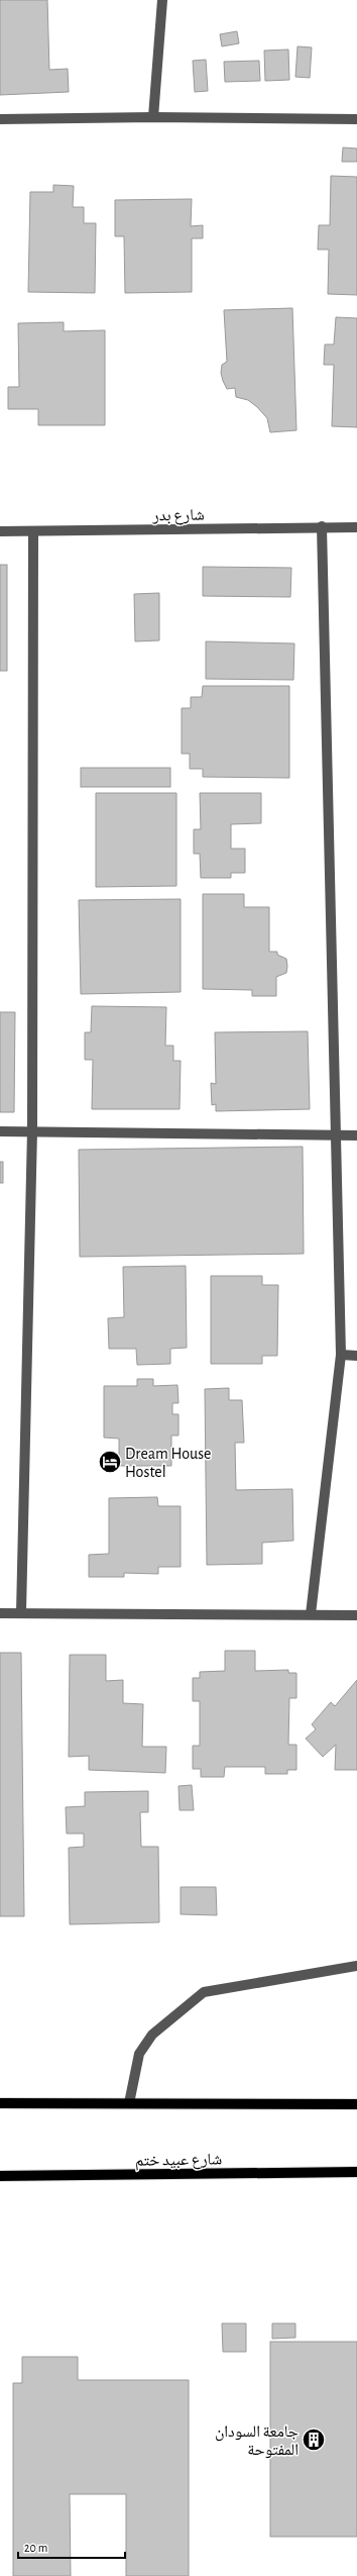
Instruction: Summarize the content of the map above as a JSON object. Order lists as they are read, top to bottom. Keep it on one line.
{"streets":{"main road":["شارع عبيد ختم"],"street":["شارع بدر"]},"places":{"hotel":["Dream House Hostel"],"building":["جامعة السودان المفتوحة"]},"scale_bar":"20 m"}
